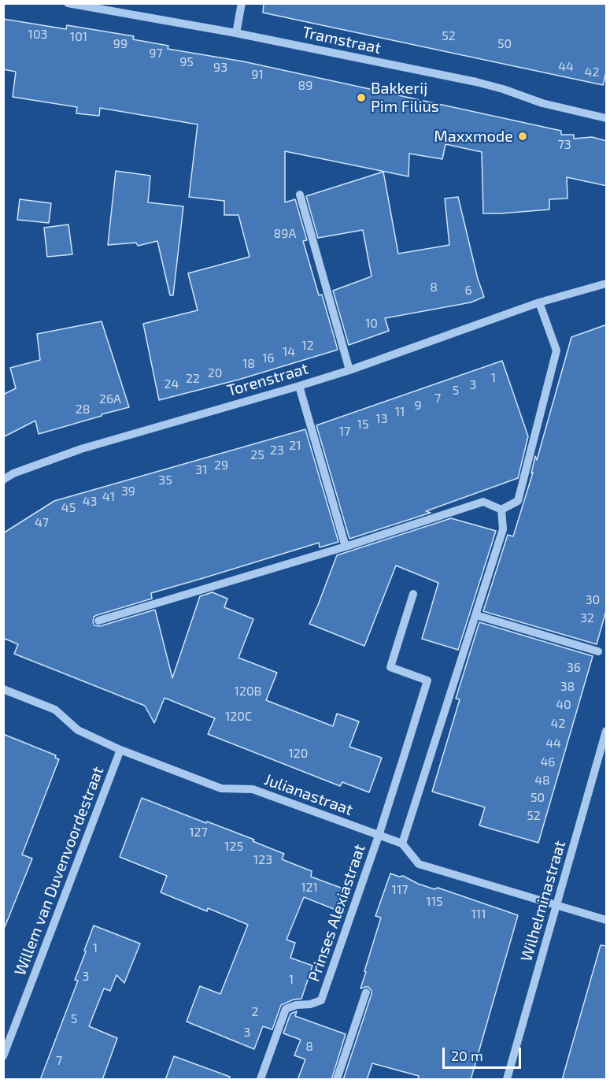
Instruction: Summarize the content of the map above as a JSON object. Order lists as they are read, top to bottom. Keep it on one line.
{"streets":{"street":["Tramstraat","Torenstraat","Julianastraat","Willem van Duvenvoordestraat","Wilhelminastraat","Prinses Alexiastraat"]},"crossings":[["Julianastraat","Willem van Duvenvoordestraat"],["Julianastraat","Prinses Alexiastraat"]],"places":["Bakkerij Pim Filius","Maxxmode"],"house_numbers":["103","52","101","99","50","97","95","44","93","42","91","89","73","89A","8","6","10","12","14","16","18","20","1","22","24","3","5","7","26A","9","28","11","13","15","17","21","23","25","29","31","35","39","41","43","45","47","30","32","36","38","120B","40","120C","42","44","120","46","48","50","52","127","125","123","121","117","115","111","1","3","1","2","5","3","8","7"],"scale_bar":"20 m"}
